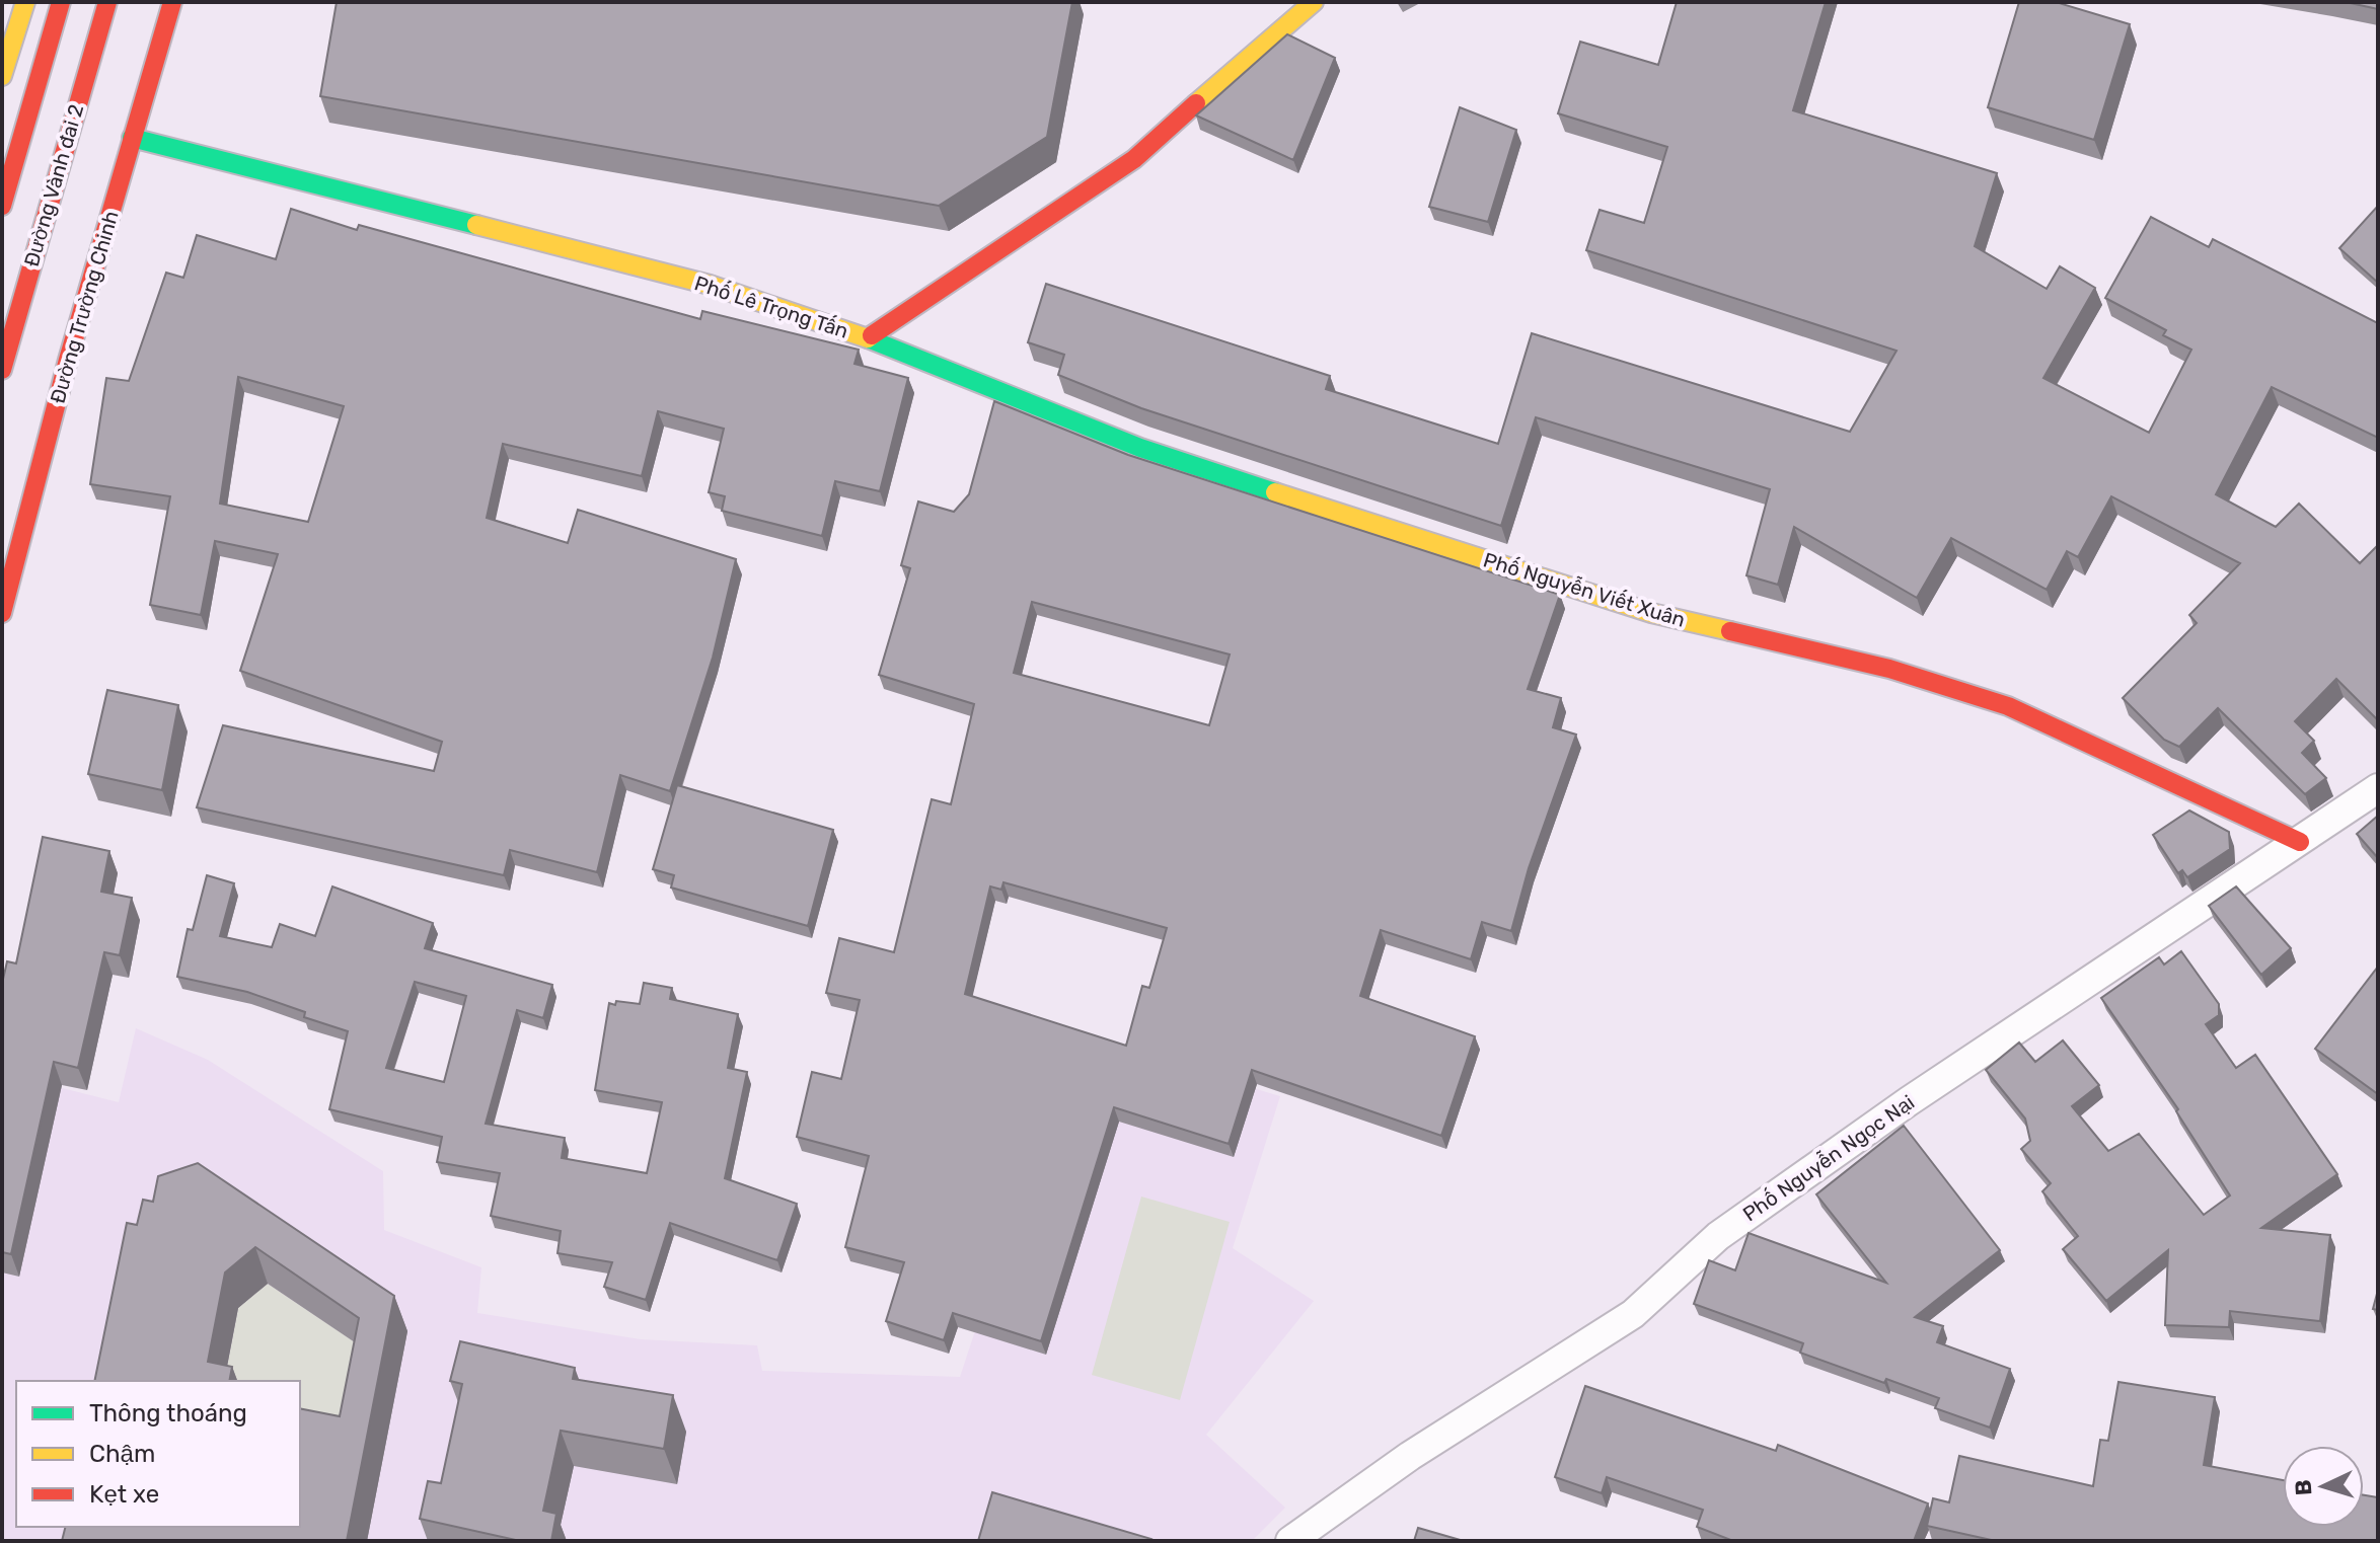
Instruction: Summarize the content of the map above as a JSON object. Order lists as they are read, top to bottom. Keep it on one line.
{"streets":{"main road":["Đường Vành đai 2","Đường Trường Chinh","Phố Lê Trọng Tấn","Phố Nguyễn Viết Xuân"],"street":["Phố Nguyễn Ngọc Nại"]},"crossings":[["Đường Trường Chinh","Phố Lê Trọng Tấn"],["Phố Lê Trọng Tấn","Phố Nguyễn Viết Xuân"],["Phố Nguyễn Viết Xuân","Phố Nguyễn Ngọc Nại"]],"legend":["Thông thoáng","Chậm","Kẹt xe"],"north":"left"}
